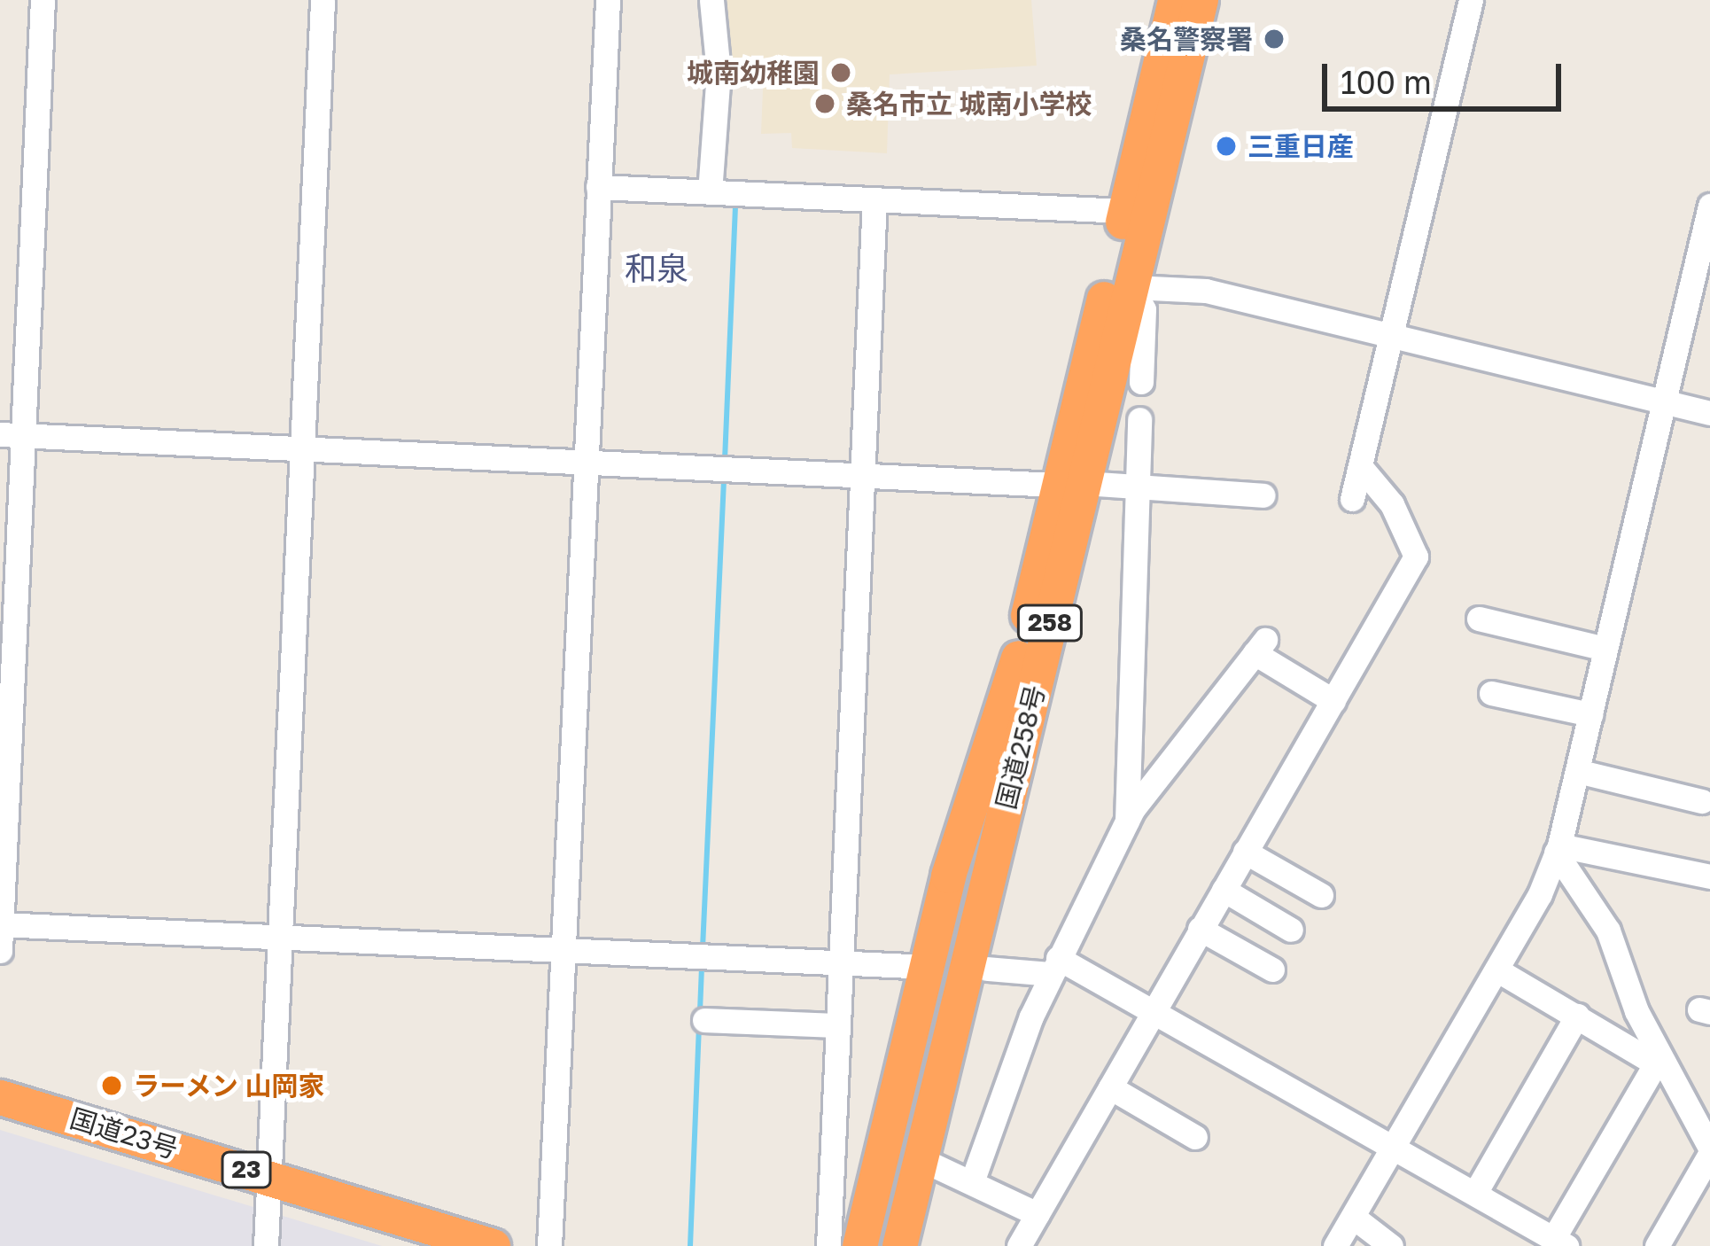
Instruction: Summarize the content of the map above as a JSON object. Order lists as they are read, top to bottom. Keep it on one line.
{"streets":{"highway":["258","国道258号","国道23号","23"]},"crossings":[["258","国道258号"]],"districts":["和泉"],"places":["桑名警察署","城南幼稚園","桑名市立 城南小学校","三重日産","ラーメン 山岡家"],"scale_bar":"100 m"}
